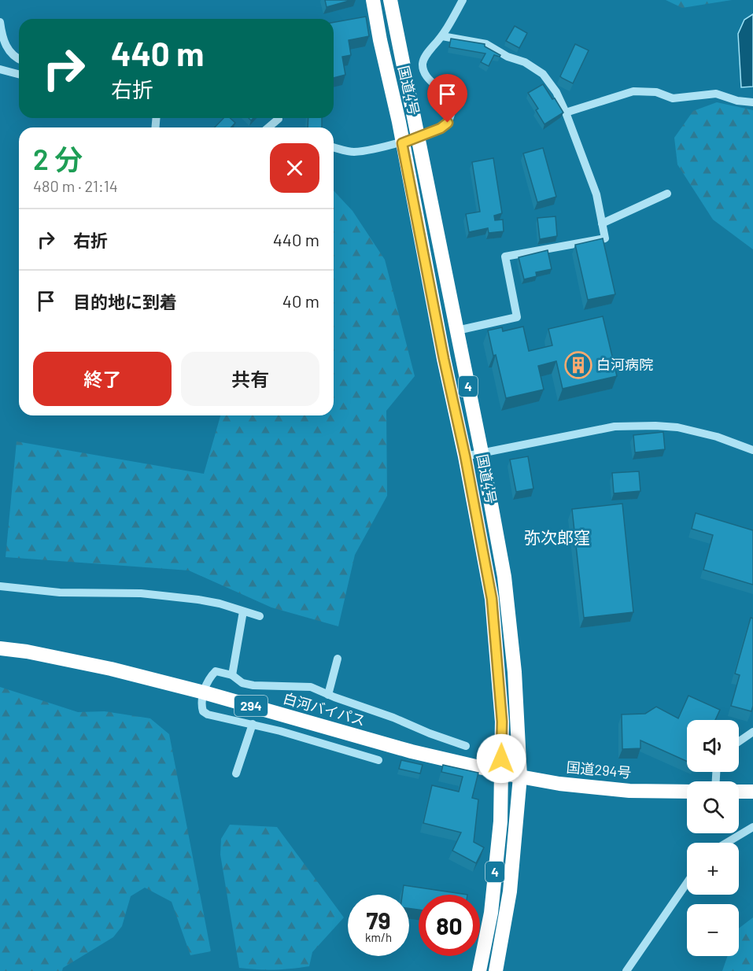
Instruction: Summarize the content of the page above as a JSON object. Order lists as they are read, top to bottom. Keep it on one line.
{"streets":{"highway":["国道4号","4","294","白河バイパス","国道294号"]},"crossings":[["国道4号","白河バイパス"],["国道4号","国道294号"],["白河バイパス","国道294号"]],"districts":["弥次郎窪"],"places":{"building":["白河病院"]},"page":{"turn":["440 m","右折"],"heading":["2 分","480 m · 21:14"],"list":[{"name":"右折","value":"440 m"},{"name":"目的地に到着","value":"40 m"}],"buttons":["終了","共有"],"map_buttons":["+","−"],"speed":"79 km/h","limit":"80"}}
